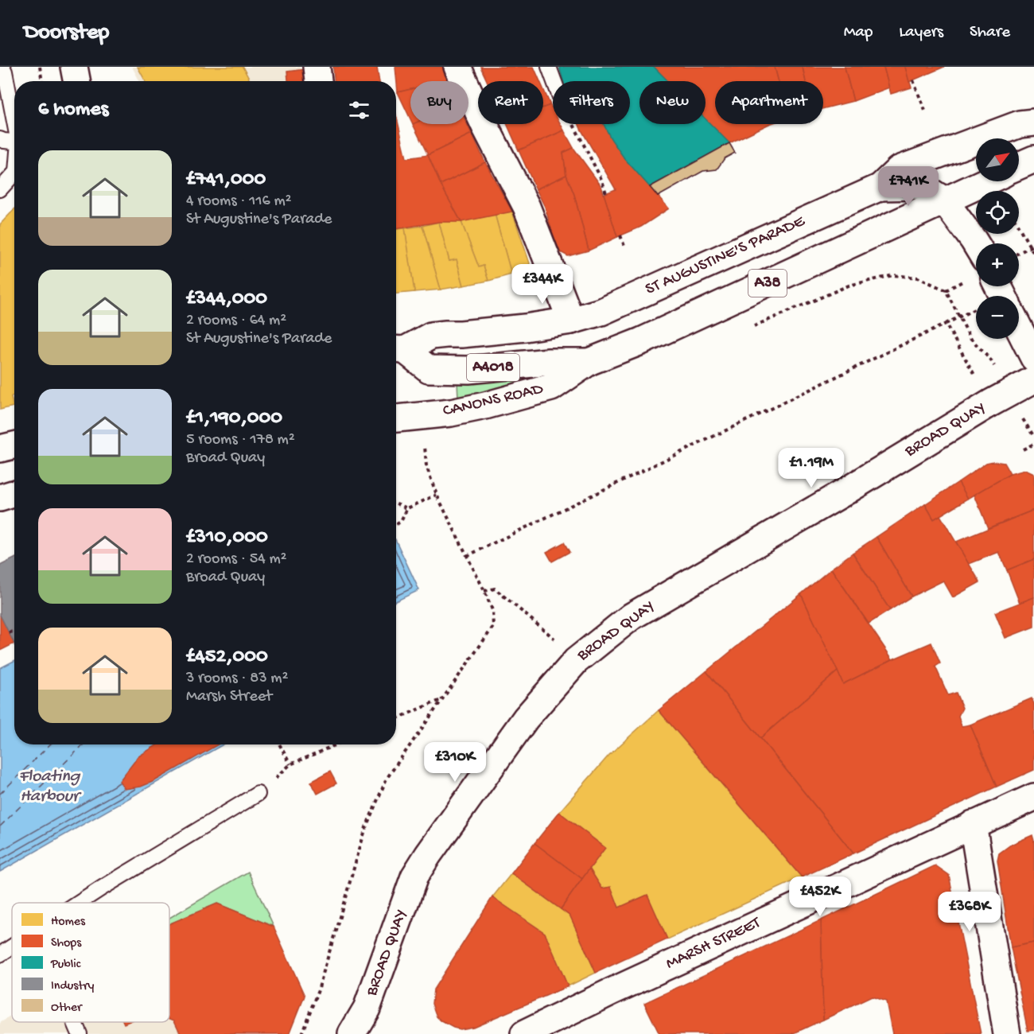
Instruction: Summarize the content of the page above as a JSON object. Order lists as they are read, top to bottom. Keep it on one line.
{"streets":{"street":["ST AUGUSTINE'S PARADE","A38","A4018","CANONS ROAD","BROAD QUAY","MARSH STREET"]},"crossings":[["ST AUGUSTINE'S PARADE","CANONS ROAD"]],"water":["Floating Harbour"],"legend":["Homes","Shops","Public","Industry","Other"],"north":"top right","page":{"header":"Doorstep","nav":["Map","Layers","Share"],"chip":["Buy","Rent","Filters","New","Apartment"],"heading":"6 homes","map_buttons":["+","−"],"list":[{"name":"£741,000","note":"4 rooms · 116 m² · St Augustine's Parade"},{"name":"£344,000","note":"2 rooms · 64 m² · St Augustine's Parade"},{"name":"£1,190,000","note":"5 rooms · 178 m² · Broad Quay"},{"name":"£310,000","note":"2 rooms · 54 m² · Broad Quay"},{"name":"£452,000","note":"3 rooms · 83 m² · Marsh Street"}],"price":["£741K","£344K","£1.19M","£310K","£452K","£368K"]}}
